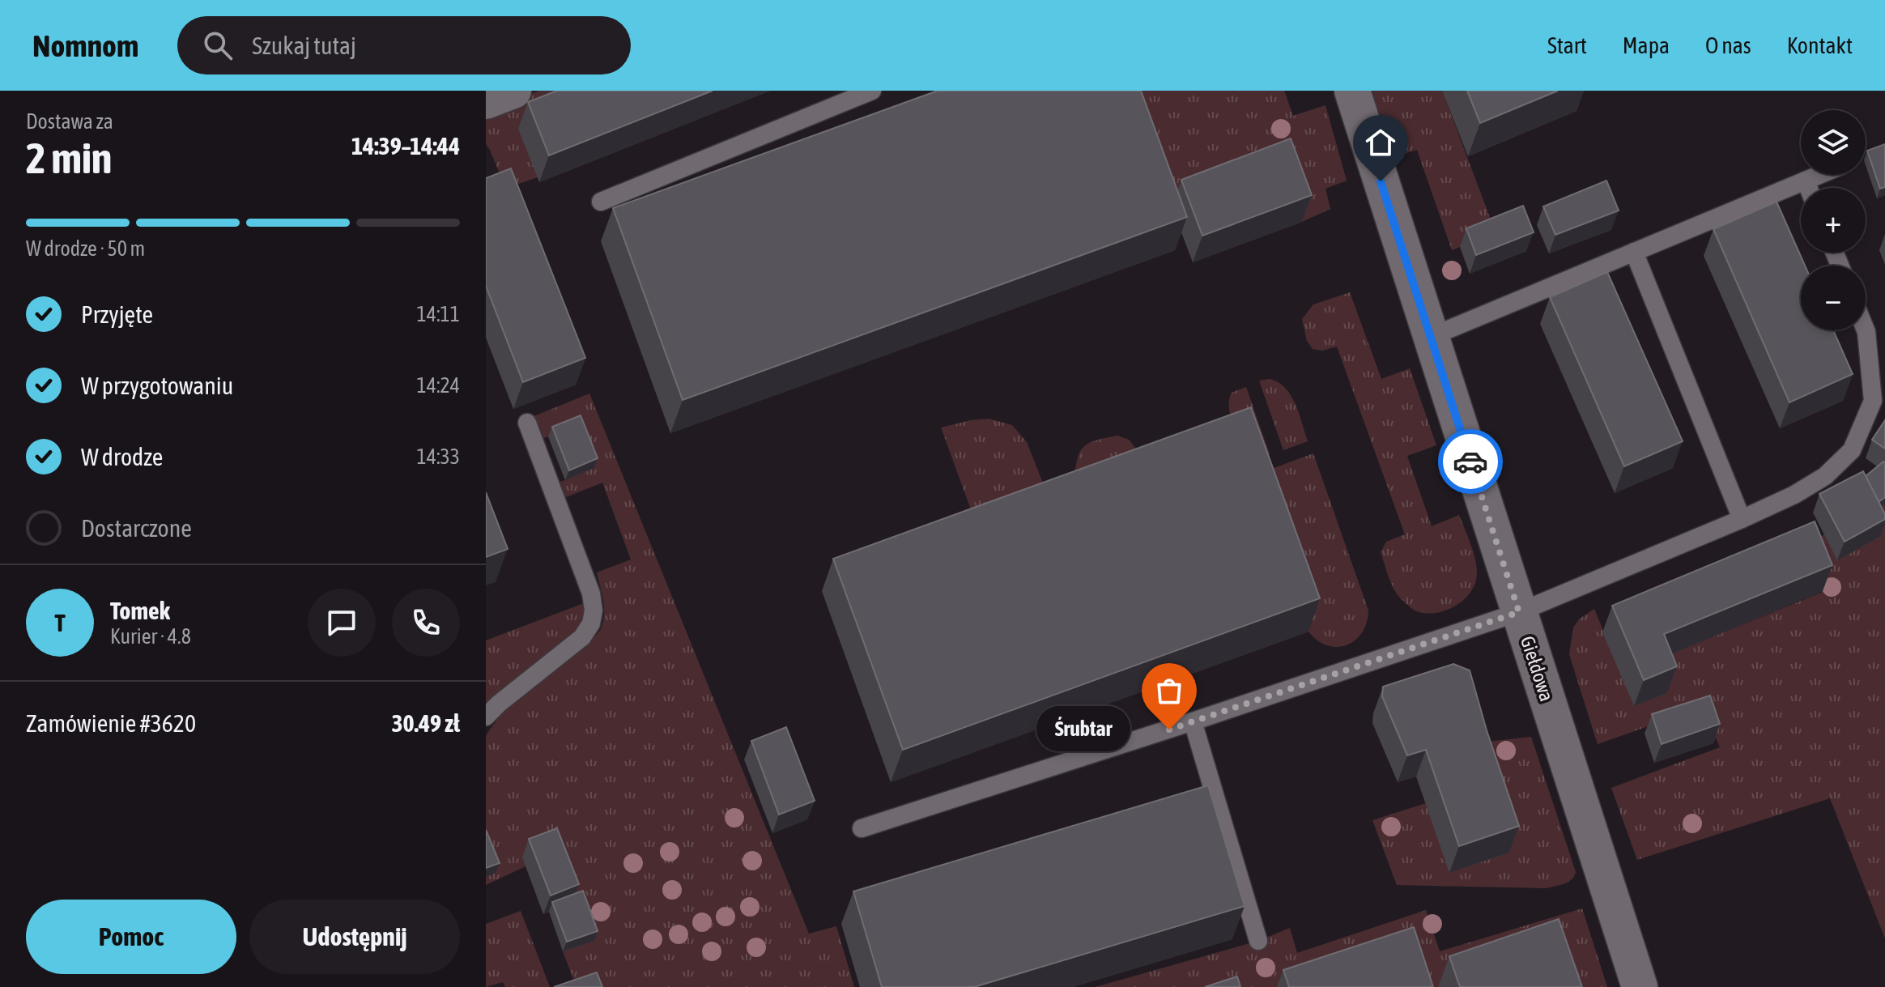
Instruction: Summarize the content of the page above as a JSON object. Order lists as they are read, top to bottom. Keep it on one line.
{"streets":{"street":["Giełdowa"]},"places":["Śrubtar"],"page":{"header":"Nomnom","search":"Szukaj tutaj","nav":["Start","Mapa","O nas","Kontakt"],"heading":["2 min","Dostawa za","14:39–14:44"],"panel":["Tomek","Kurier · 4.8","Zamówienie #3620","30.49 zł"],"map_buttons":["+","−"],"bar":"W drodze · 50 m","list":[["Przyjęte","14:11"],["W przygotowaniu","14:24"],["W drodze","14:33"],"Dostarczone"],"round":"T","bubble":"Śrubtar","buttons":["Pomoc","Udostępnij"]}}
